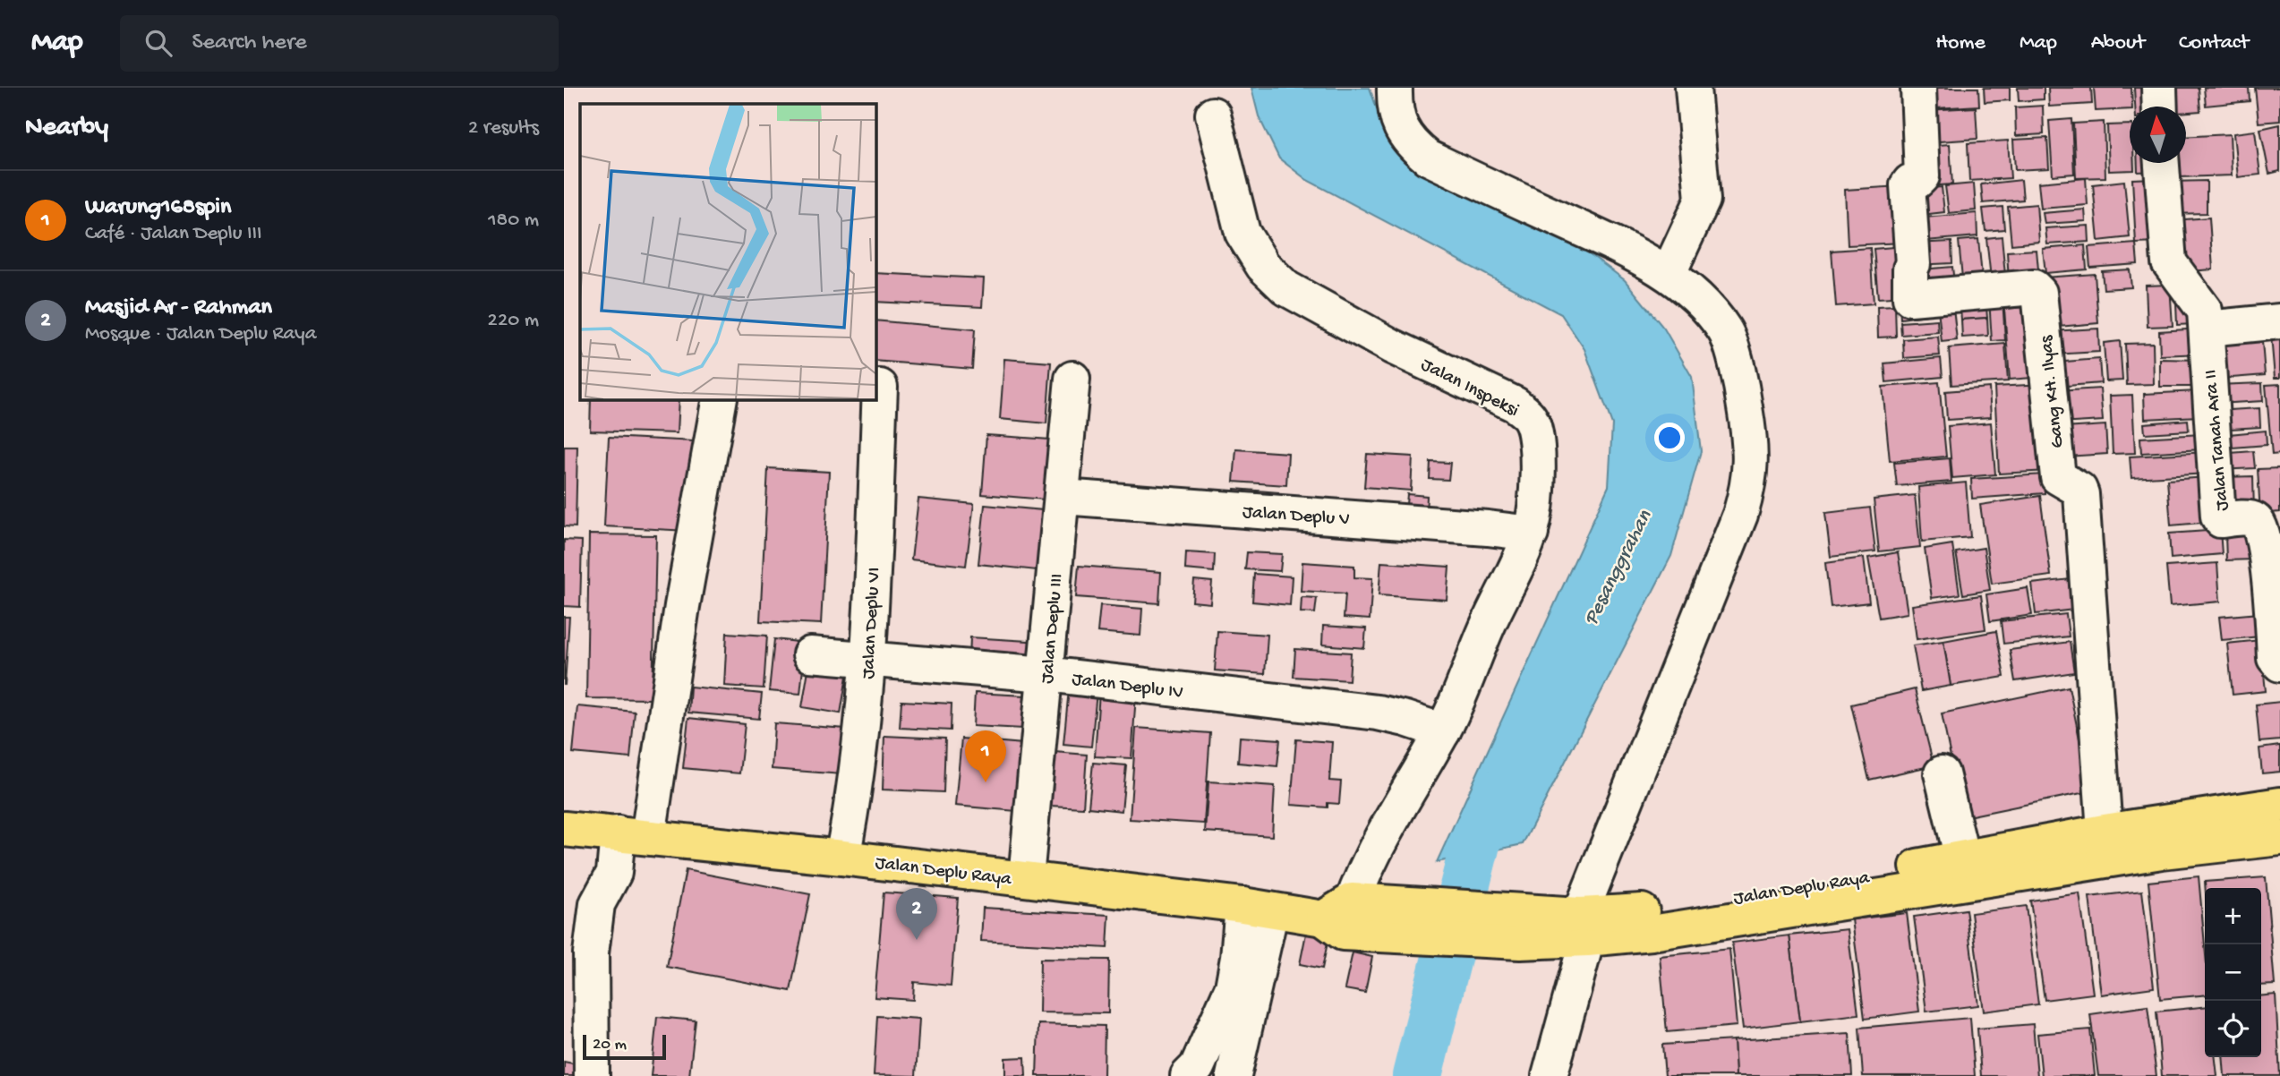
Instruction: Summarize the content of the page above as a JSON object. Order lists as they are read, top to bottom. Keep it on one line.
{"streets":{"main road":["Jalan Deplu Raya"],"street":["Jalan Inspeksi","Gang KH. Ilyas","Jalan Tanah Ara II","Jalan Deplu V","Jalan Deplu VI","Jalan Deplu III","Jalan Deplu IV"]},"crossings":[["Jalan Inspeksi","Jalan Deplu V"],["Jalan Inspeksi","Jalan Deplu IV"],["Jalan Inspeksi","Jalan Deplu Raya"],["Gang KH. Ilyas","Jalan Deplu Raya"],["Jalan Deplu V","Jalan Deplu III"],["Jalan Deplu VI","Jalan Deplu IV"],["Jalan Deplu VI","Jalan Deplu Raya"],["Jalan Deplu III","Jalan Deplu IV"],["Jalan Deplu III","Jalan Deplu Raya"]],"water":["Pesanggrahan"],"scale_bar":"20 m","north":"top","page":{"header":"Map","search":"Search here","nav":["Home","Map","About","Contact"],"heading":["Nearby","2 results"],"list":[{"mark":"1","name":"Warung168spin","note":"Café · Jalan Deplu III","value":"180 m"},{"mark":"2","name":"Masjid Ar - Rahman","note":"Mosque · Jalan Deplu Raya","value":"220 m"}],"pins":["1","2"],"map_buttons":["+","−"],"scale":"20 m"}}
